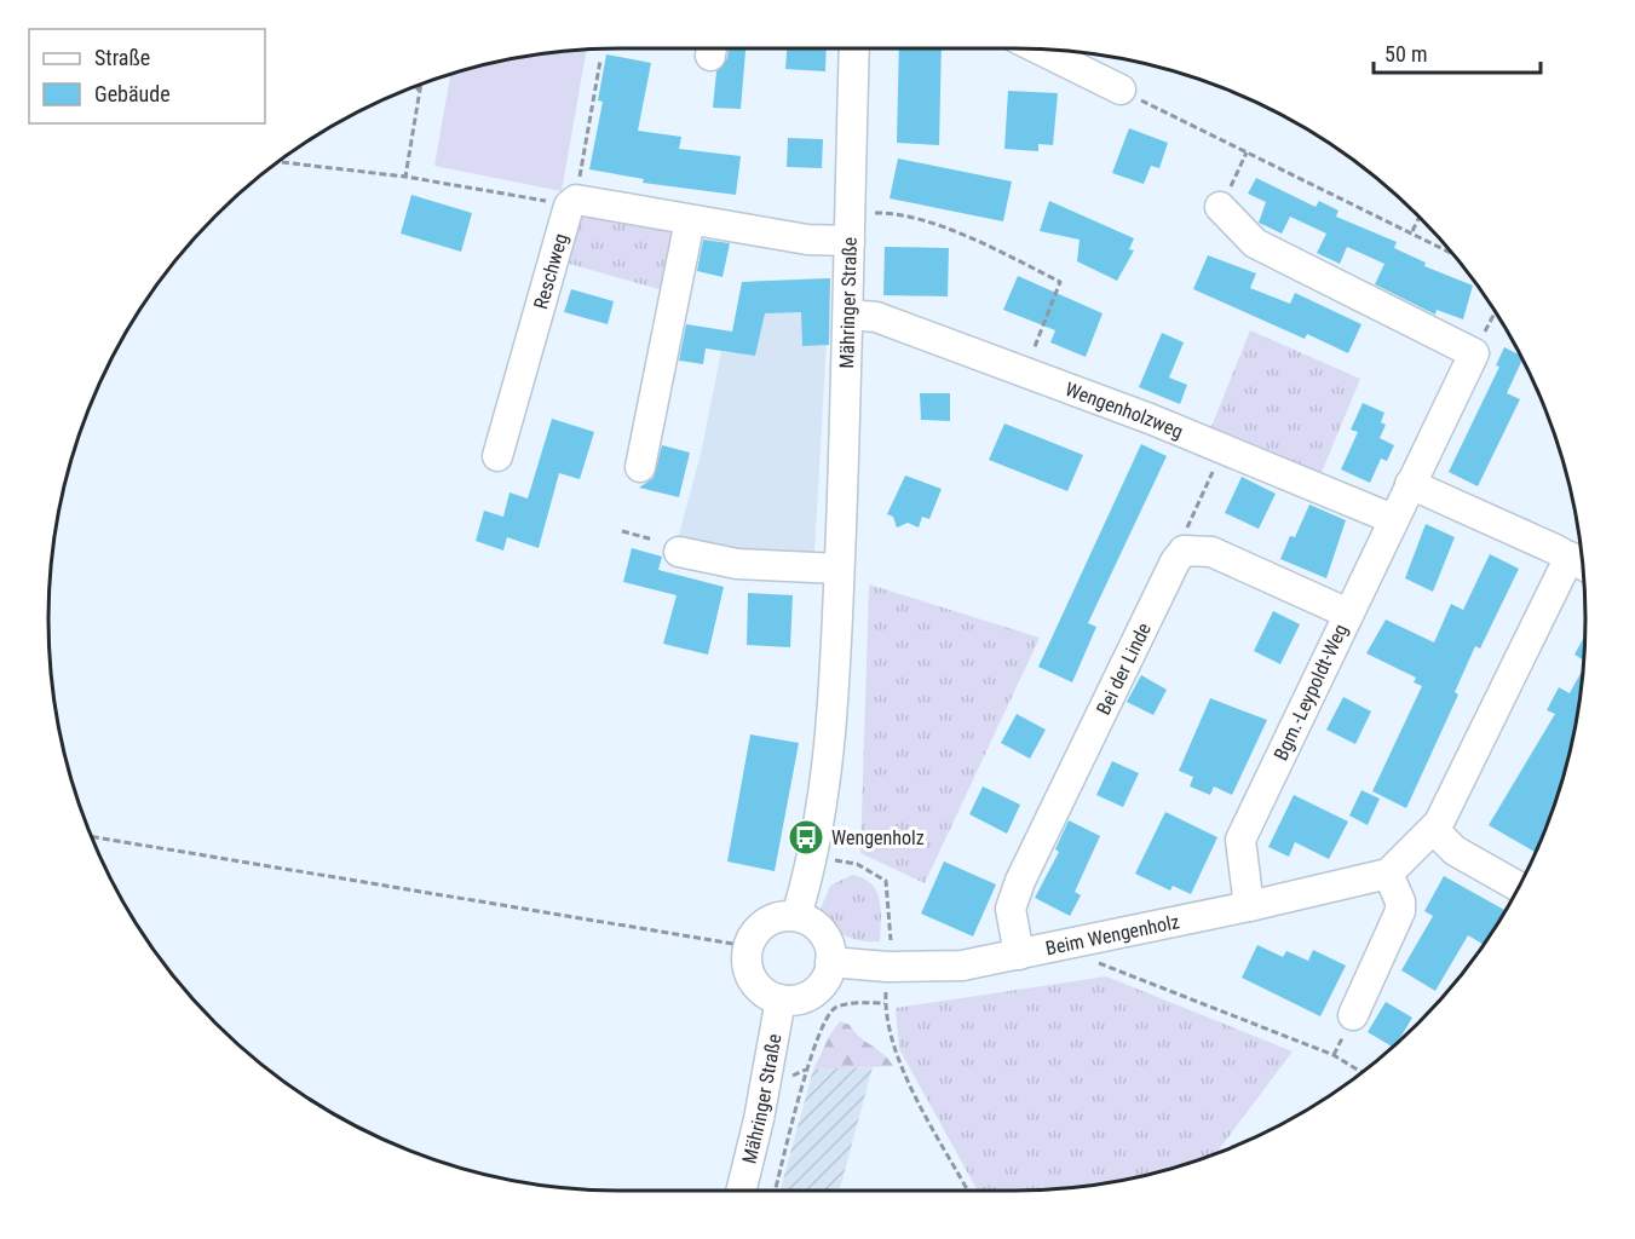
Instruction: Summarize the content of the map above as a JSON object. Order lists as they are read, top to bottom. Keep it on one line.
{"streets":{"street":["Reschweg","Mähringer Straße","Wengenholzweg","Bei der Linde","Bgm.-Leypoldt-Weg","Beim Wengenholz"]},"crossings":[["Mähringer Straße","Wengenholzweg"],["Mähringer Straße","Beim Wengenholz"],["Wengenholzweg","Bgm.-Leypoldt-Weg"],["Bei der Linde","Beim Wengenholz"],["Bgm.-Leypoldt-Weg","Beim Wengenholz"]],"places":{"bus stop":["Wengenholz"]},"legend":["Straße","Gebäude"],"scale_bar":"50 m"}
